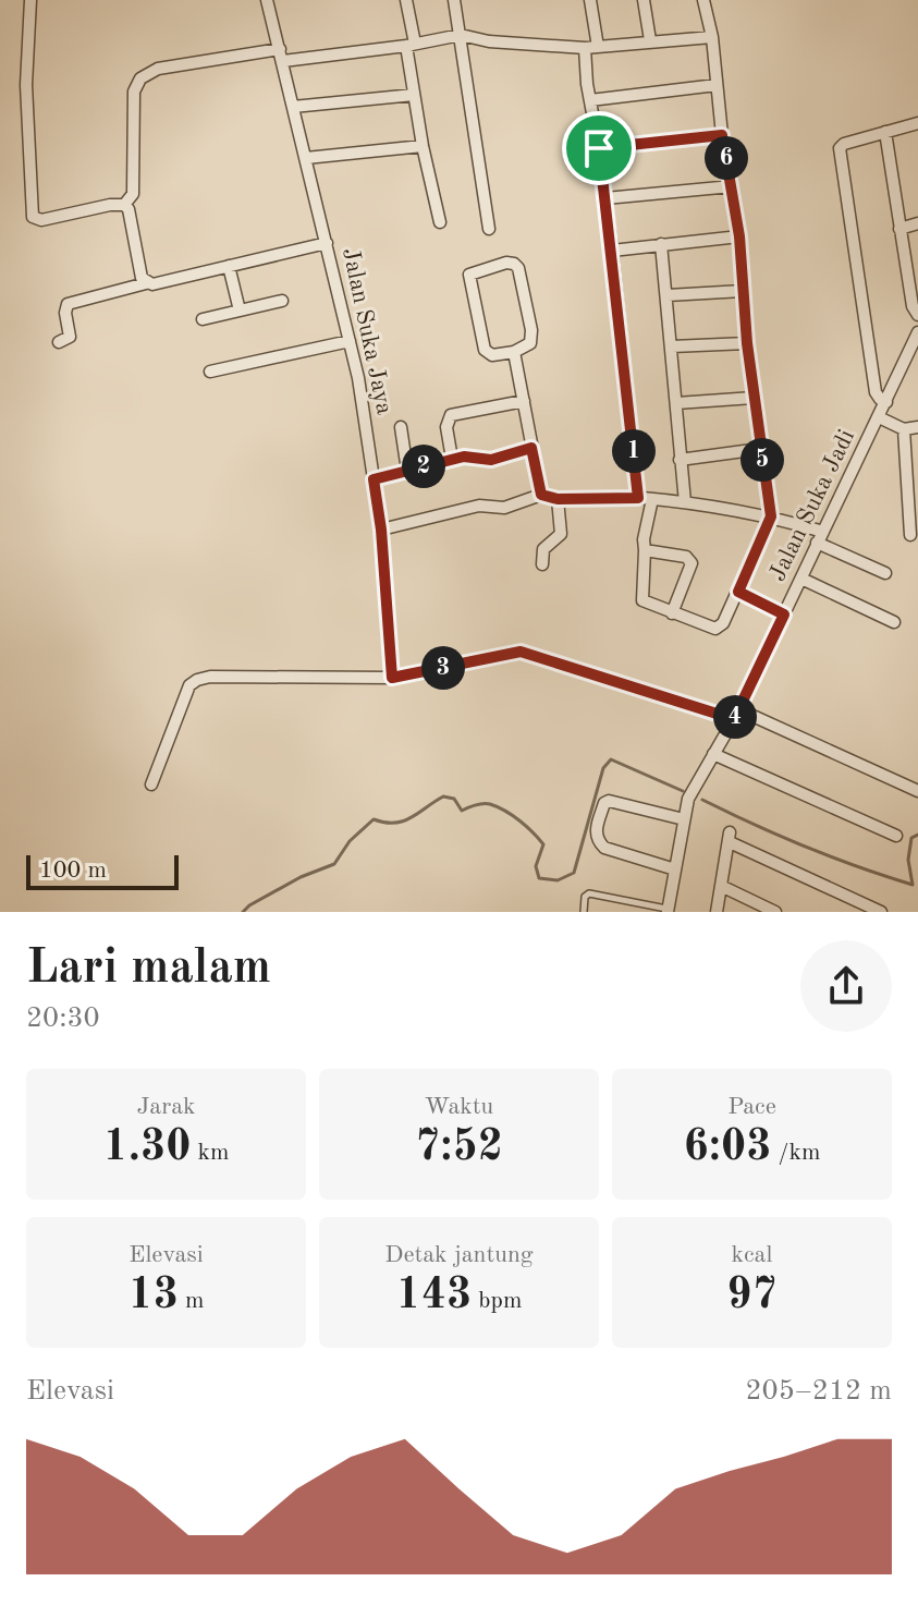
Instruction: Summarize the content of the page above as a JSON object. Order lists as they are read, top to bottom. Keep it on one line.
{"streets":{"street":["Jalan Suka Jaya","Jalan Suka Jadi"]},"scale_bar":"100 m","page":{"pins":["6","1","5","2","3","4"],"scale":"100 m","heading":["Lari malam","20:30"],"stats":[["Jarak","1.30 km"],["Waktu","7:52"],["Pace","6:03 /km"],["Elevasi","13 m"],["Detak jantung","143 bpm"],["kcal","97"]],"chart":["Elevasi","205–212 m"]}}
